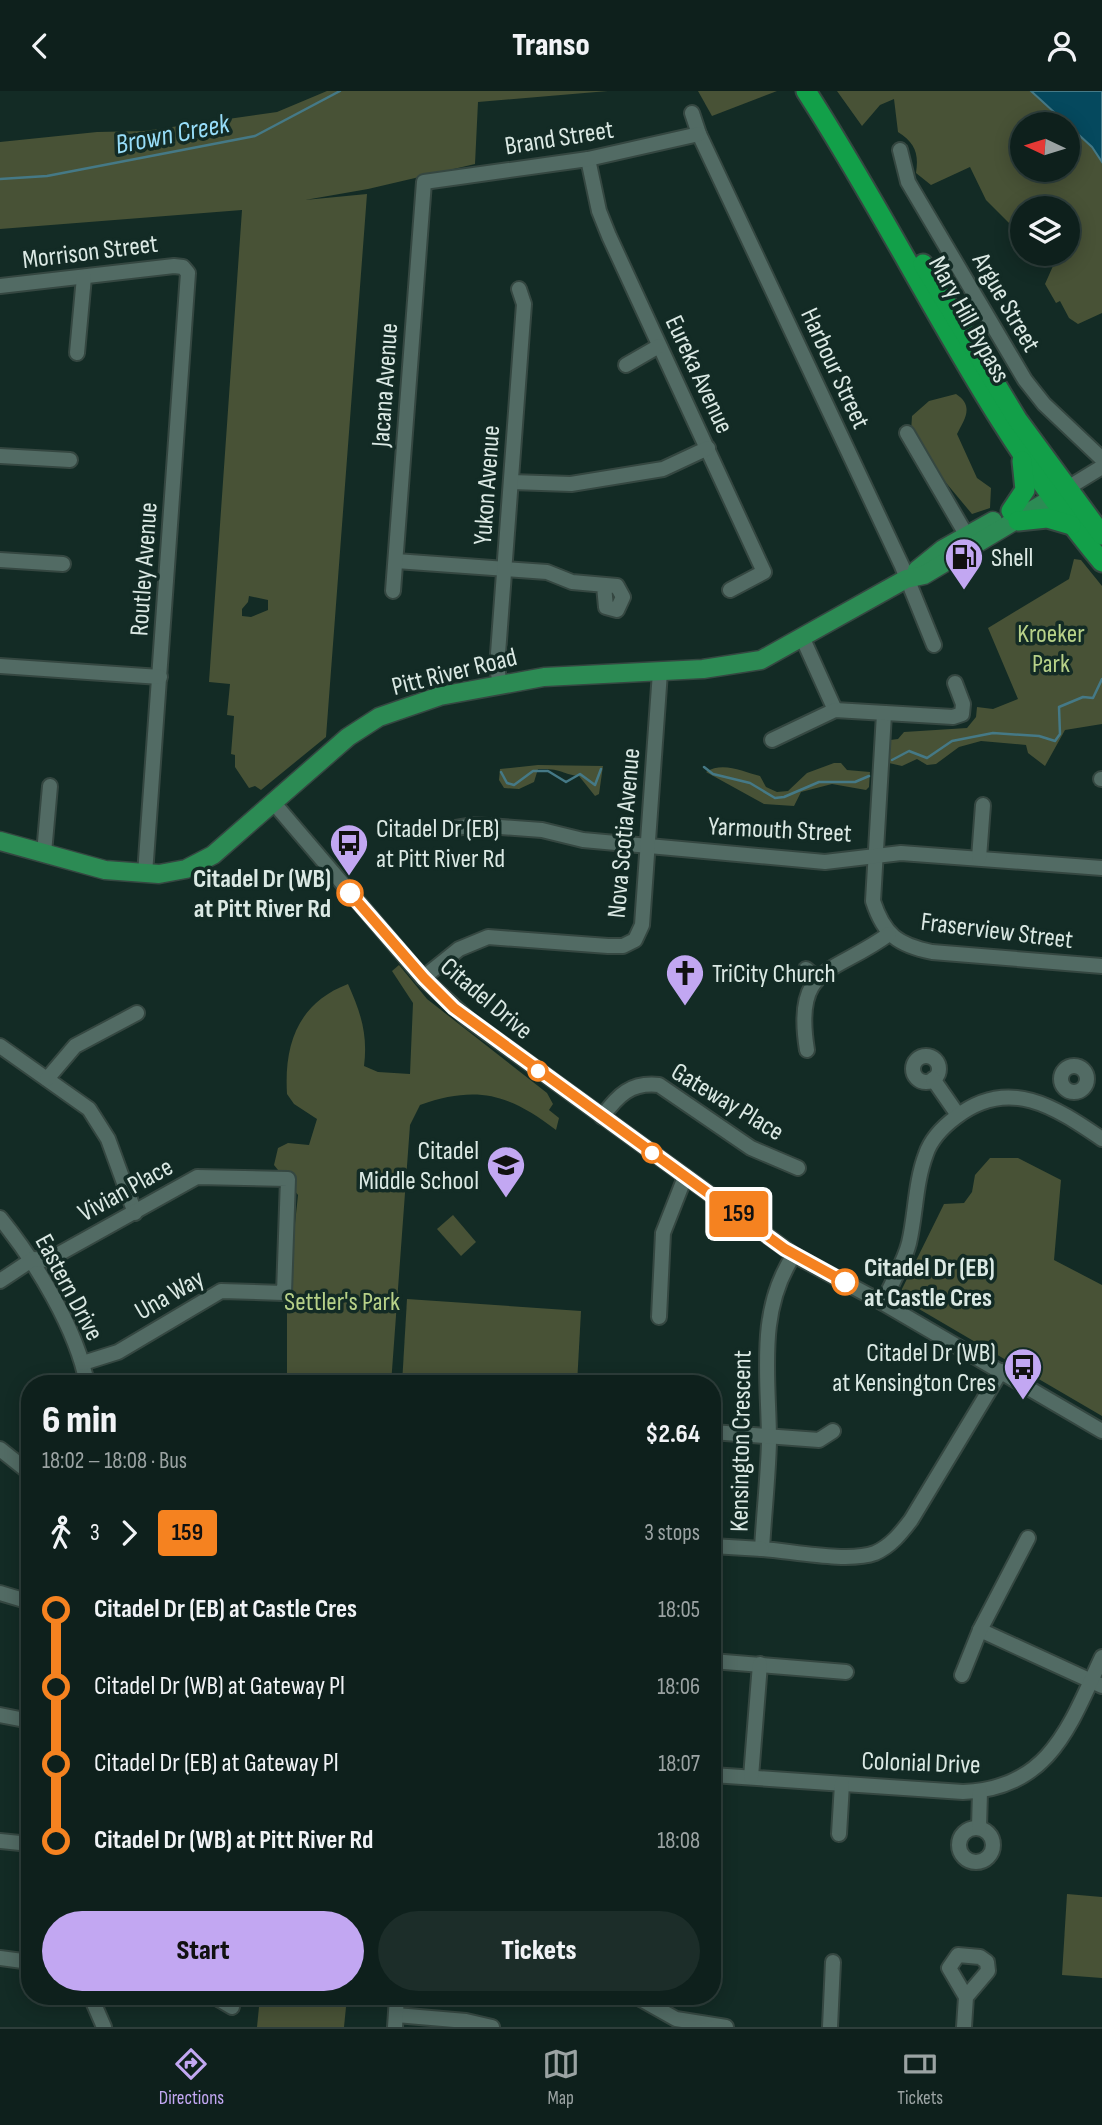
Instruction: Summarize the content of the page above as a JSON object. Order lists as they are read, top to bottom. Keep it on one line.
{"streets":{"highway":["Mary Hill Bypass"],"main road":["Pitt River Road"],"street":["Brand Street","Morrison Street","Argue Street","Harbour Street","Eureka Avenue","Jacana Avenue","Yukon Avenue","Routley Avenue","Yarmouth Street","Nova Scotia Avenue","Fraserview Street","Citadel Drive","Gateway Place","Vivian Place","Eastern Drive","Una Way","Kensington Crescent","Colonial Drive"]},"crossings":[["Brand Street","Harbour Street"],["Brand Street","Eureka Avenue"],["Brand Street","Jacana Avenue"],["Morrison Street","Routley Avenue"],["Mary Hill Bypass","Pitt River Road"],["Harbour Street","Pitt River Road"],["Yukon Avenue","Pitt River Road"],["Routley Avenue","Pitt River Road"],["Pitt River Road","Nova Scotia Avenue"],["Pitt River Road","Citadel Drive"],["Yarmouth Street","Nova Scotia Avenue"],["Nova Scotia Avenue","Citadel Drive"],["Citadel Drive","Gateway Place"],["Citadel Drive","Kensington Crescent"],["Vivian Place","Eastern Drive"],["Vivian Place","Una Way"],["Eastern Drive","Una Way"]],"water":["Brown Creek"],"parks":["Kroeker Park","Settler's Park"],"places":{"fuel station":["Shell"],"bus stop":["Citadel Dr (EB) at Pitt River Rd","Citadel Dr (WB) at Kensington Cres"],"other":["Citadel Dr (WB) at Pitt River Rd","Citadel Dr (EB) at Castle Cres"],"church":["TriCity Church"],"school or university":["Citadel Middle School"]},"lines":["bus line 159"],"north":"left","page":{"header":"Transo","on_map":"159","heading":["6 min","18:02 – 18:08 · Bus","$2.64"],"legs":["3","159","3 stops"],"list":[{"name":"Citadel Dr (EB) at Castle Cres","value":"18:05"},{"name":"Citadel Dr (WB) at Gateway Pl","value":"18:06"},{"name":"Citadel Dr (EB) at Gateway Pl","value":"18:07"},{"name":"Citadel Dr (WB) at Pitt River Rd","value":"18:08"}],"buttons":["Start","Tickets"],"tabs":["Directions","Map","Tickets"]}}
